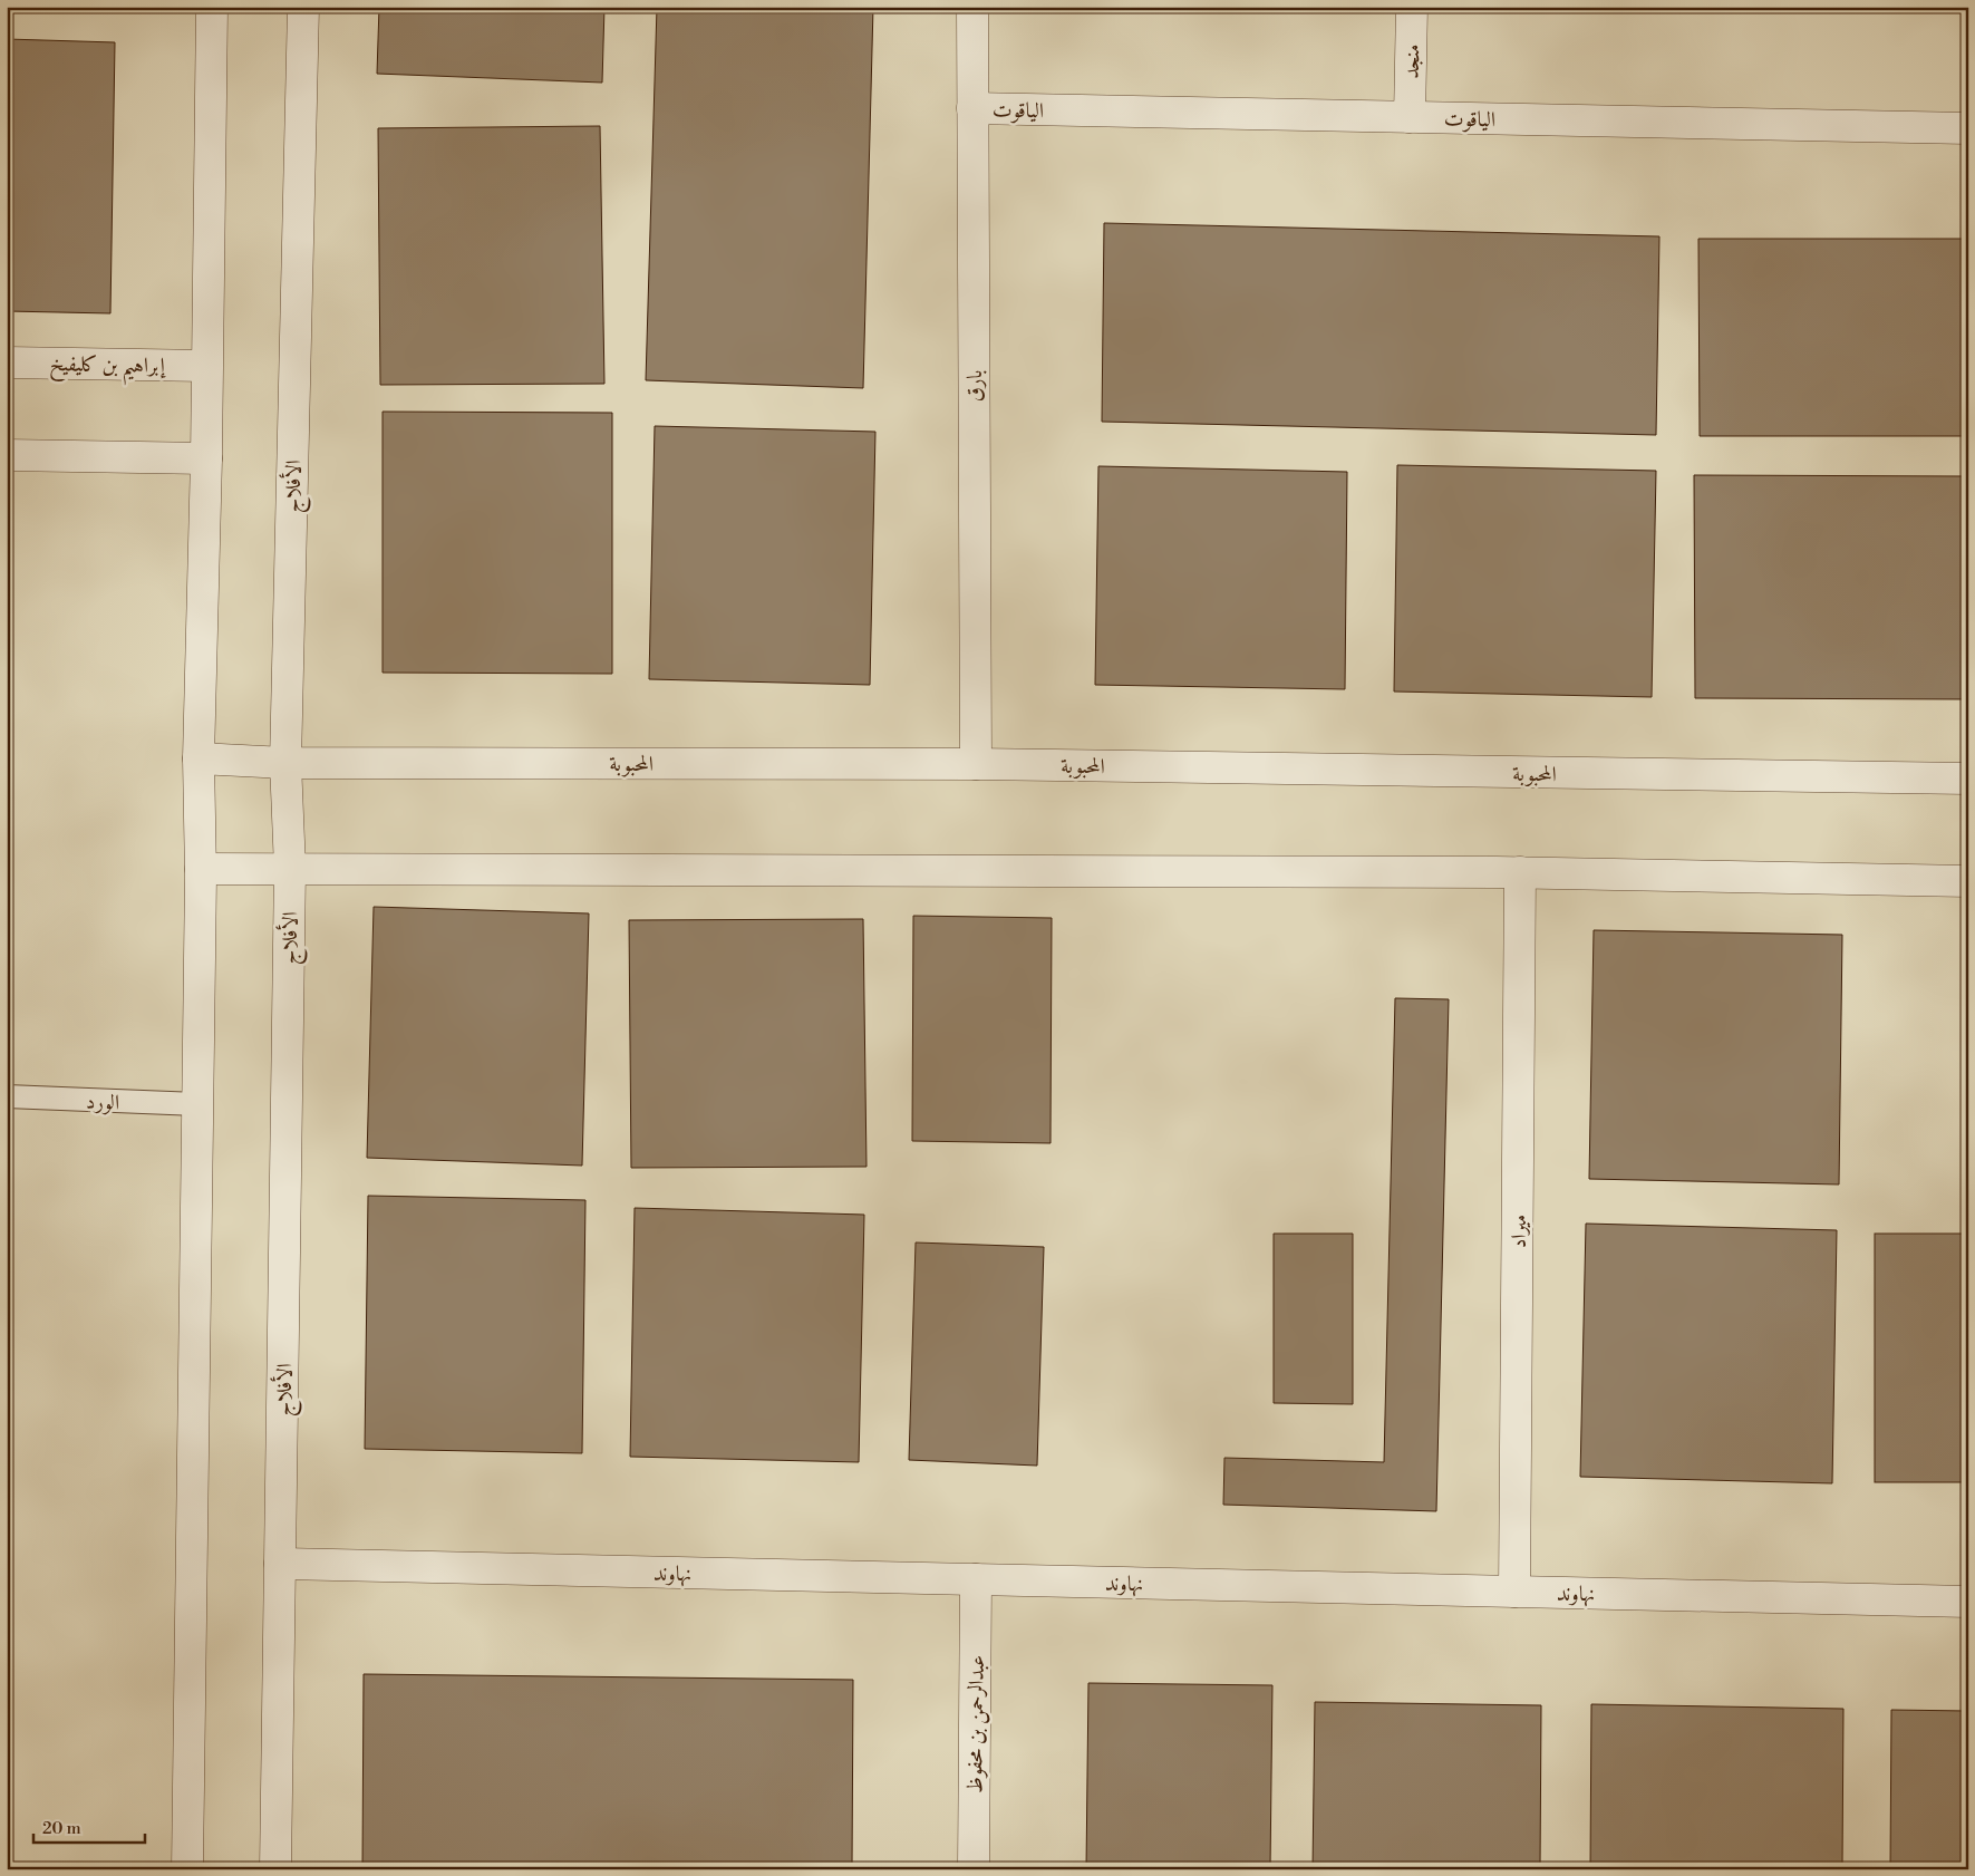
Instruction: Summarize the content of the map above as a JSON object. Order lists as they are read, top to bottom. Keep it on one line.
{"streets":{"street":["منجد","الياقوت","إبراهيم بن كليفيخ","بارق","الأفلاج","المحبوبة","ميراد","نهاوند","عبدالرحمن بن محفوظ"],"lane":["الورد"]},"crossings":[["منجد","الياقوت"],["الياقوت","بارق"],["بارق","المحبوبة"],["الأفلاج","المحبوبة"],["الأفلاج","نهاوند"],["ميراد","نهاوند"],["نهاوند","عبدالرحمن بن محفوظ"]],"scale_bar":"20 m"}
